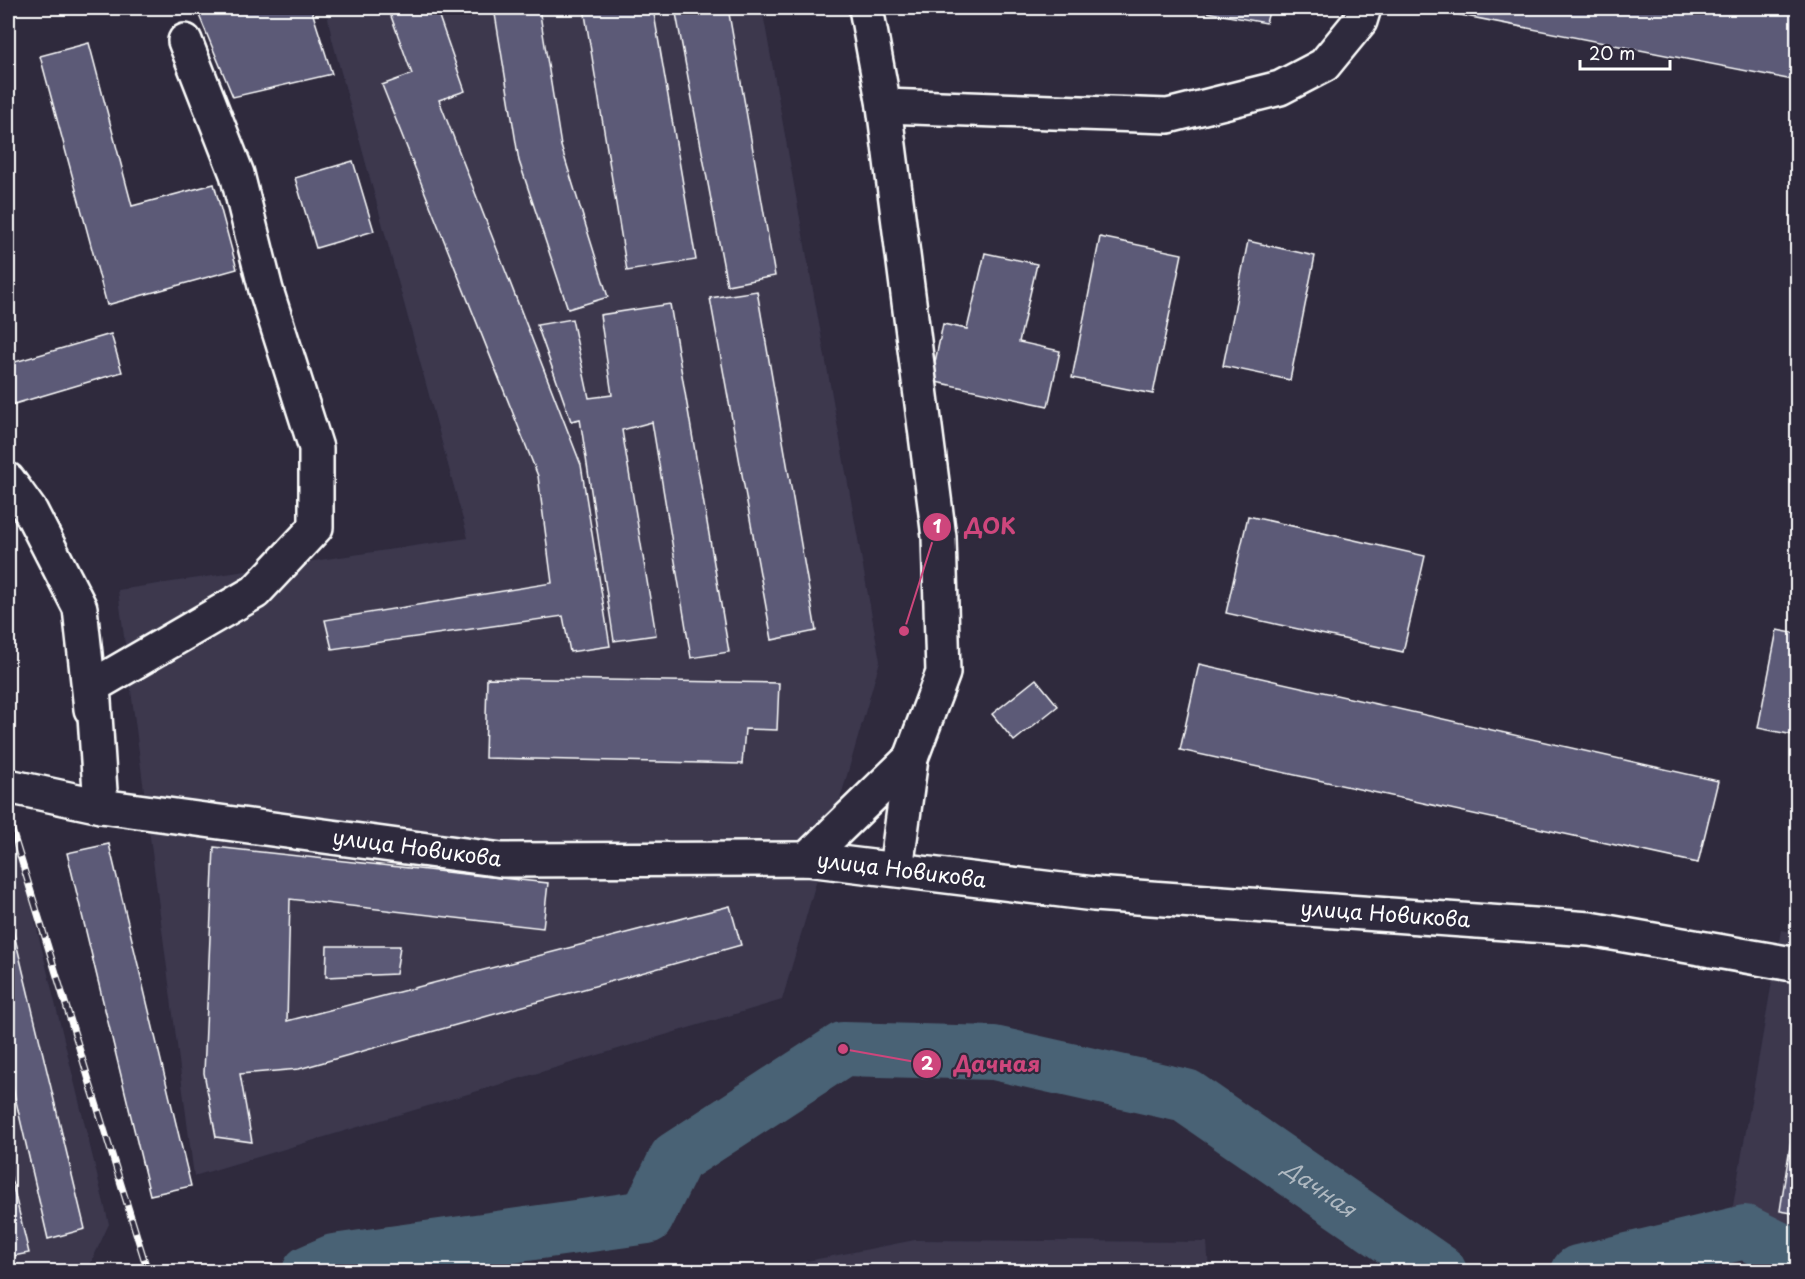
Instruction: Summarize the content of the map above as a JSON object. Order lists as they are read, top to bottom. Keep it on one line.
{"streets":{"street":["улица Новикова"]},"water":["Дачная"],"places":["ДОК","Дачная"],"scale_bar":"20 m"}
